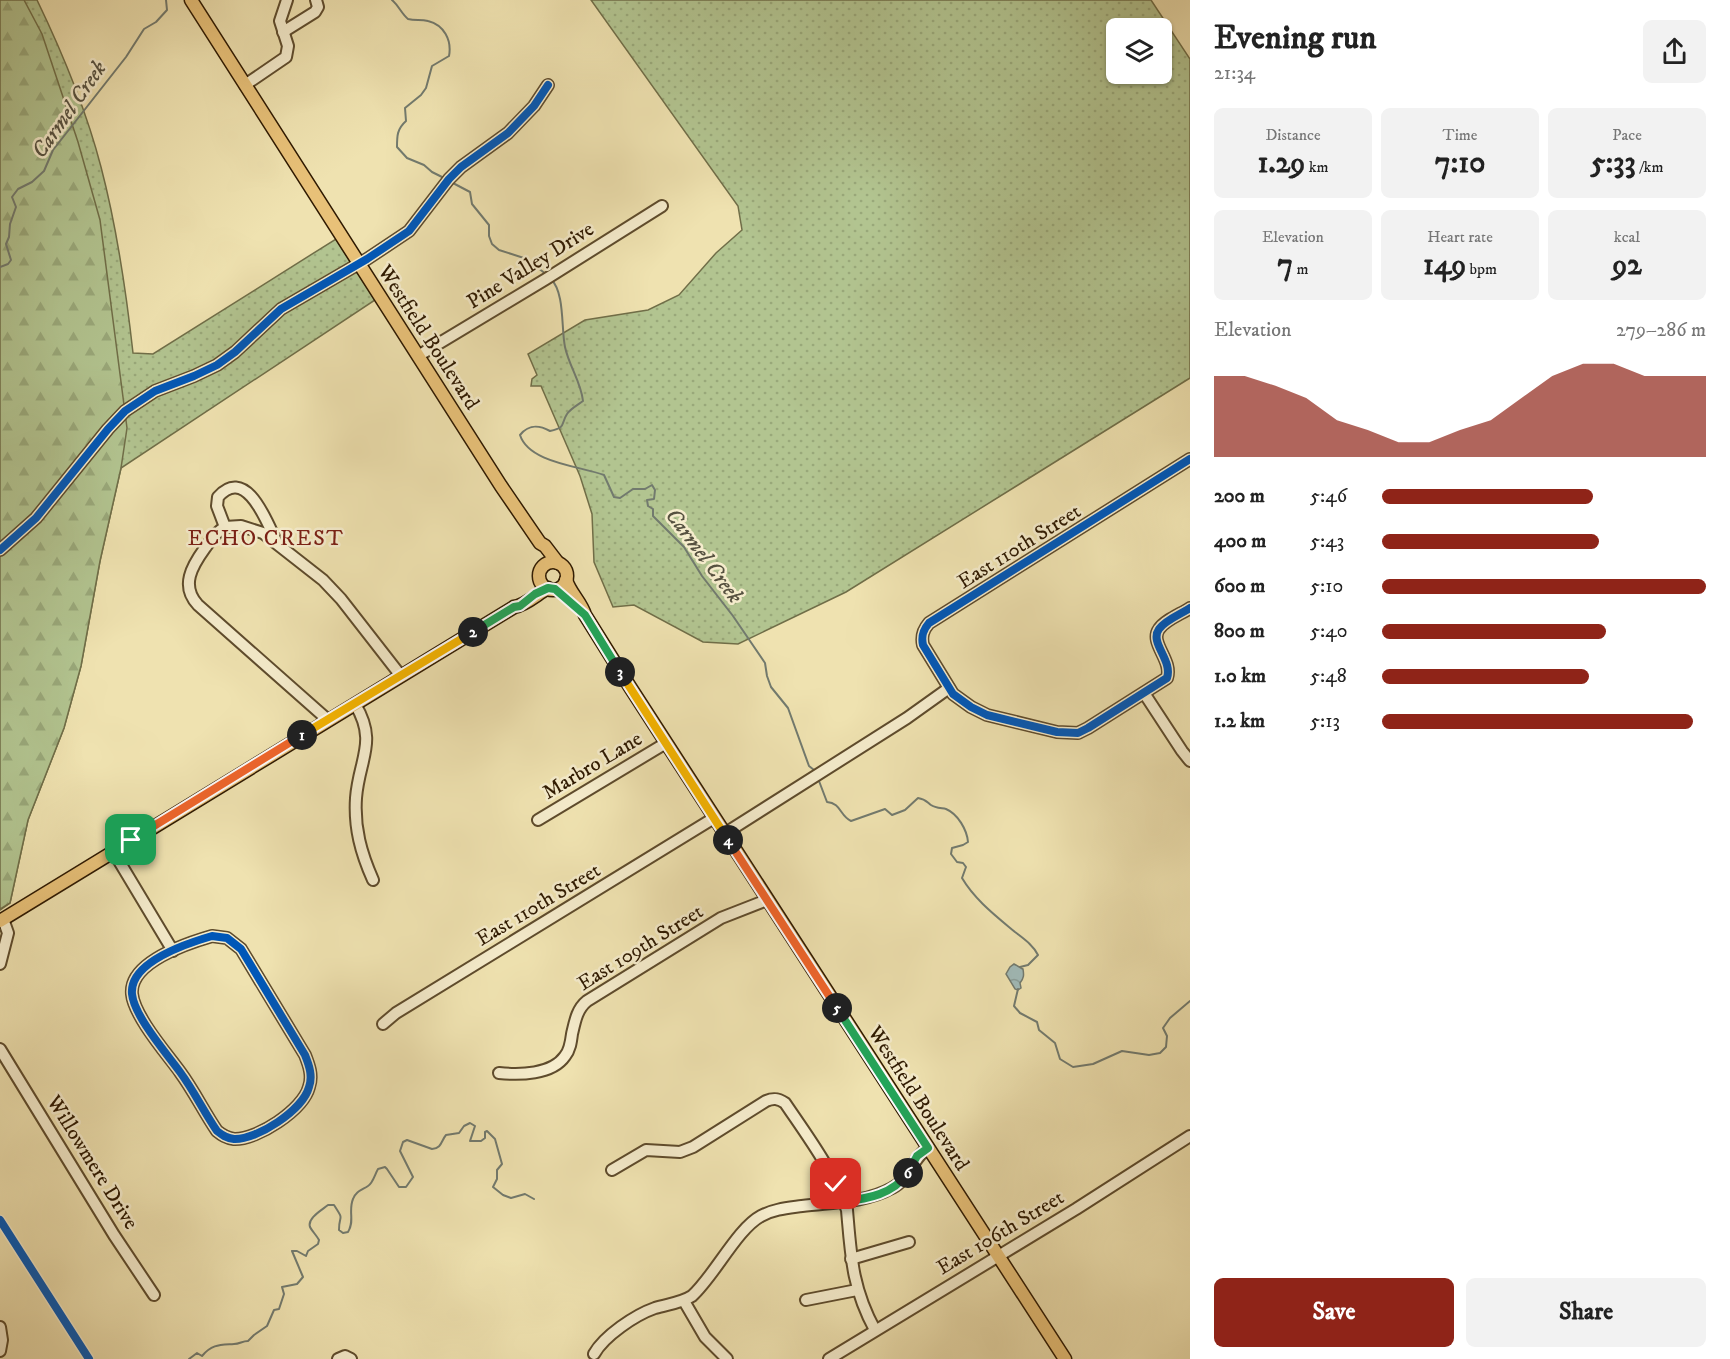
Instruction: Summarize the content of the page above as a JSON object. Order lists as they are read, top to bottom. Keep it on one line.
{"streets":{"main road":["Westfield Boulevard"],"street":["Pine Valley Drive","East 110th Street","Marbro Lane","East 109th Street","Willowmere Drive","East 106th Street"]},"crossings":[["Pine Valley Drive","Westfield Boulevard"],["Westfield Boulevard","East 110th Street"],["Westfield Boulevard","Marbro Lane"],["Westfield Boulevard","East 109th Street"],["Westfield Boulevard","East 106th Street"]],"districts":["ECHO CREST"],"water":["Carmel Creek"],"page":{"heading":["Evening run","21:34"],"stats":[["Distance","1.29 km"],["Time","7:10"],["Pace","5:33 /km"],["Elevation","7 m"],["Heart rate","149 bpm"],["kcal","92"]],"chart":["Elevation","279–286 m"],"list":[{"name":"200 m","note":"5:46"},{"name":"400 m","note":"5:43"},{"name":"600 m","note":"5:10"},{"name":"800 m","note":"5:40"},{"name":"1.0 km","note":"5:48"},{"name":"1.2 km","note":"5:13"}],"pins":["2","3","1","4","5","6"],"buttons":["Save","Share"]}}
